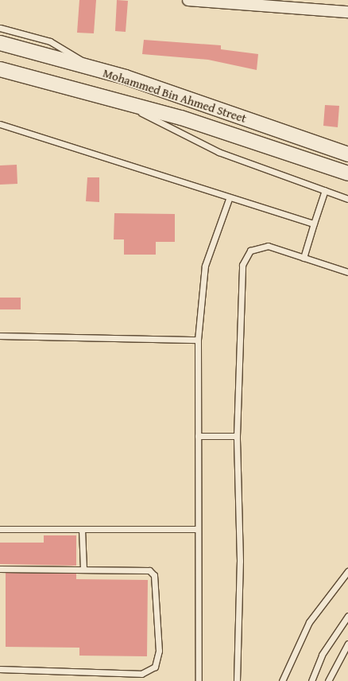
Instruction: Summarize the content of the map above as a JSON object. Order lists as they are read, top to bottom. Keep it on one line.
{"streets":{"street":["Mohammed Bin Ahmed Street"]}}
